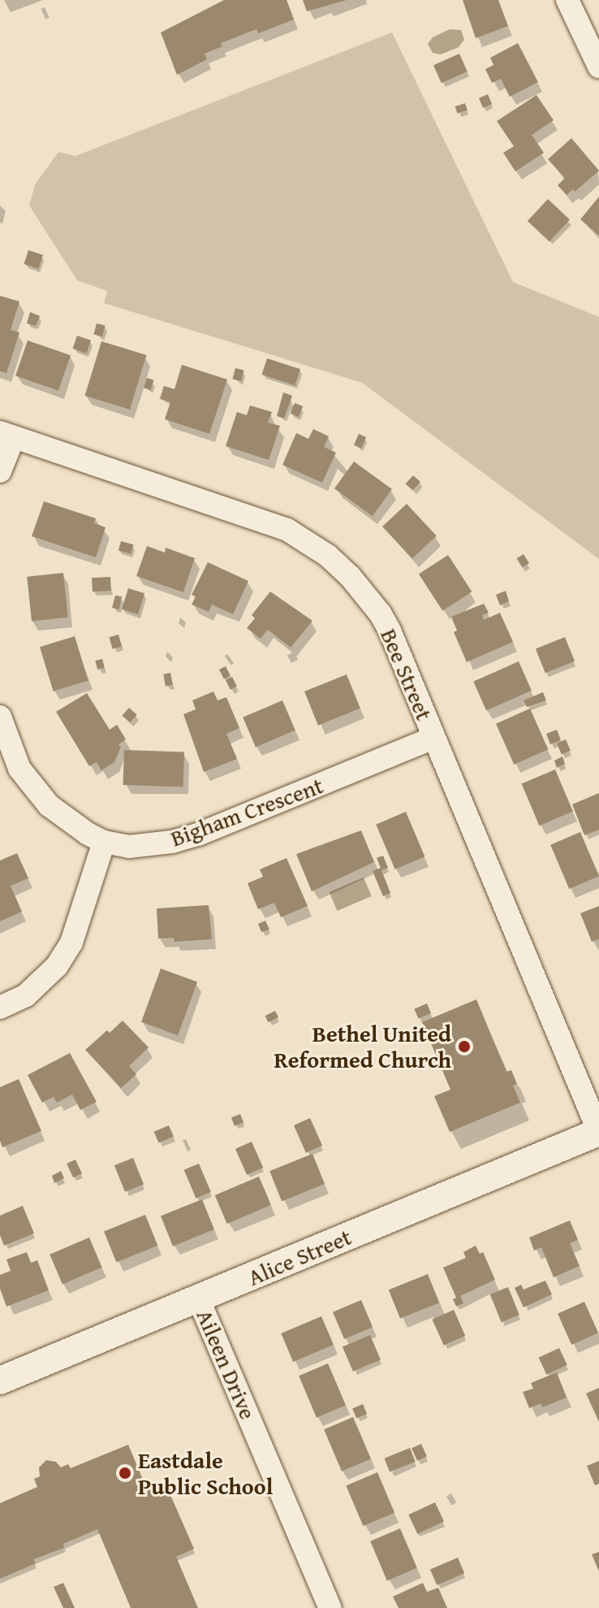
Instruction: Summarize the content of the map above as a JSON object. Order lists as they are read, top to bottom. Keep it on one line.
{"streets":{"street":["Bee Street","Bigham Crescent","Alice Street","Aileen Drive"]},"crossings":[["Bee Street","Bigham Crescent"],["Bee Street","Alice Street"],["Alice Street","Aileen Drive"]],"places":["Bethel United Reformed Church","Eastdale Public School"]}
